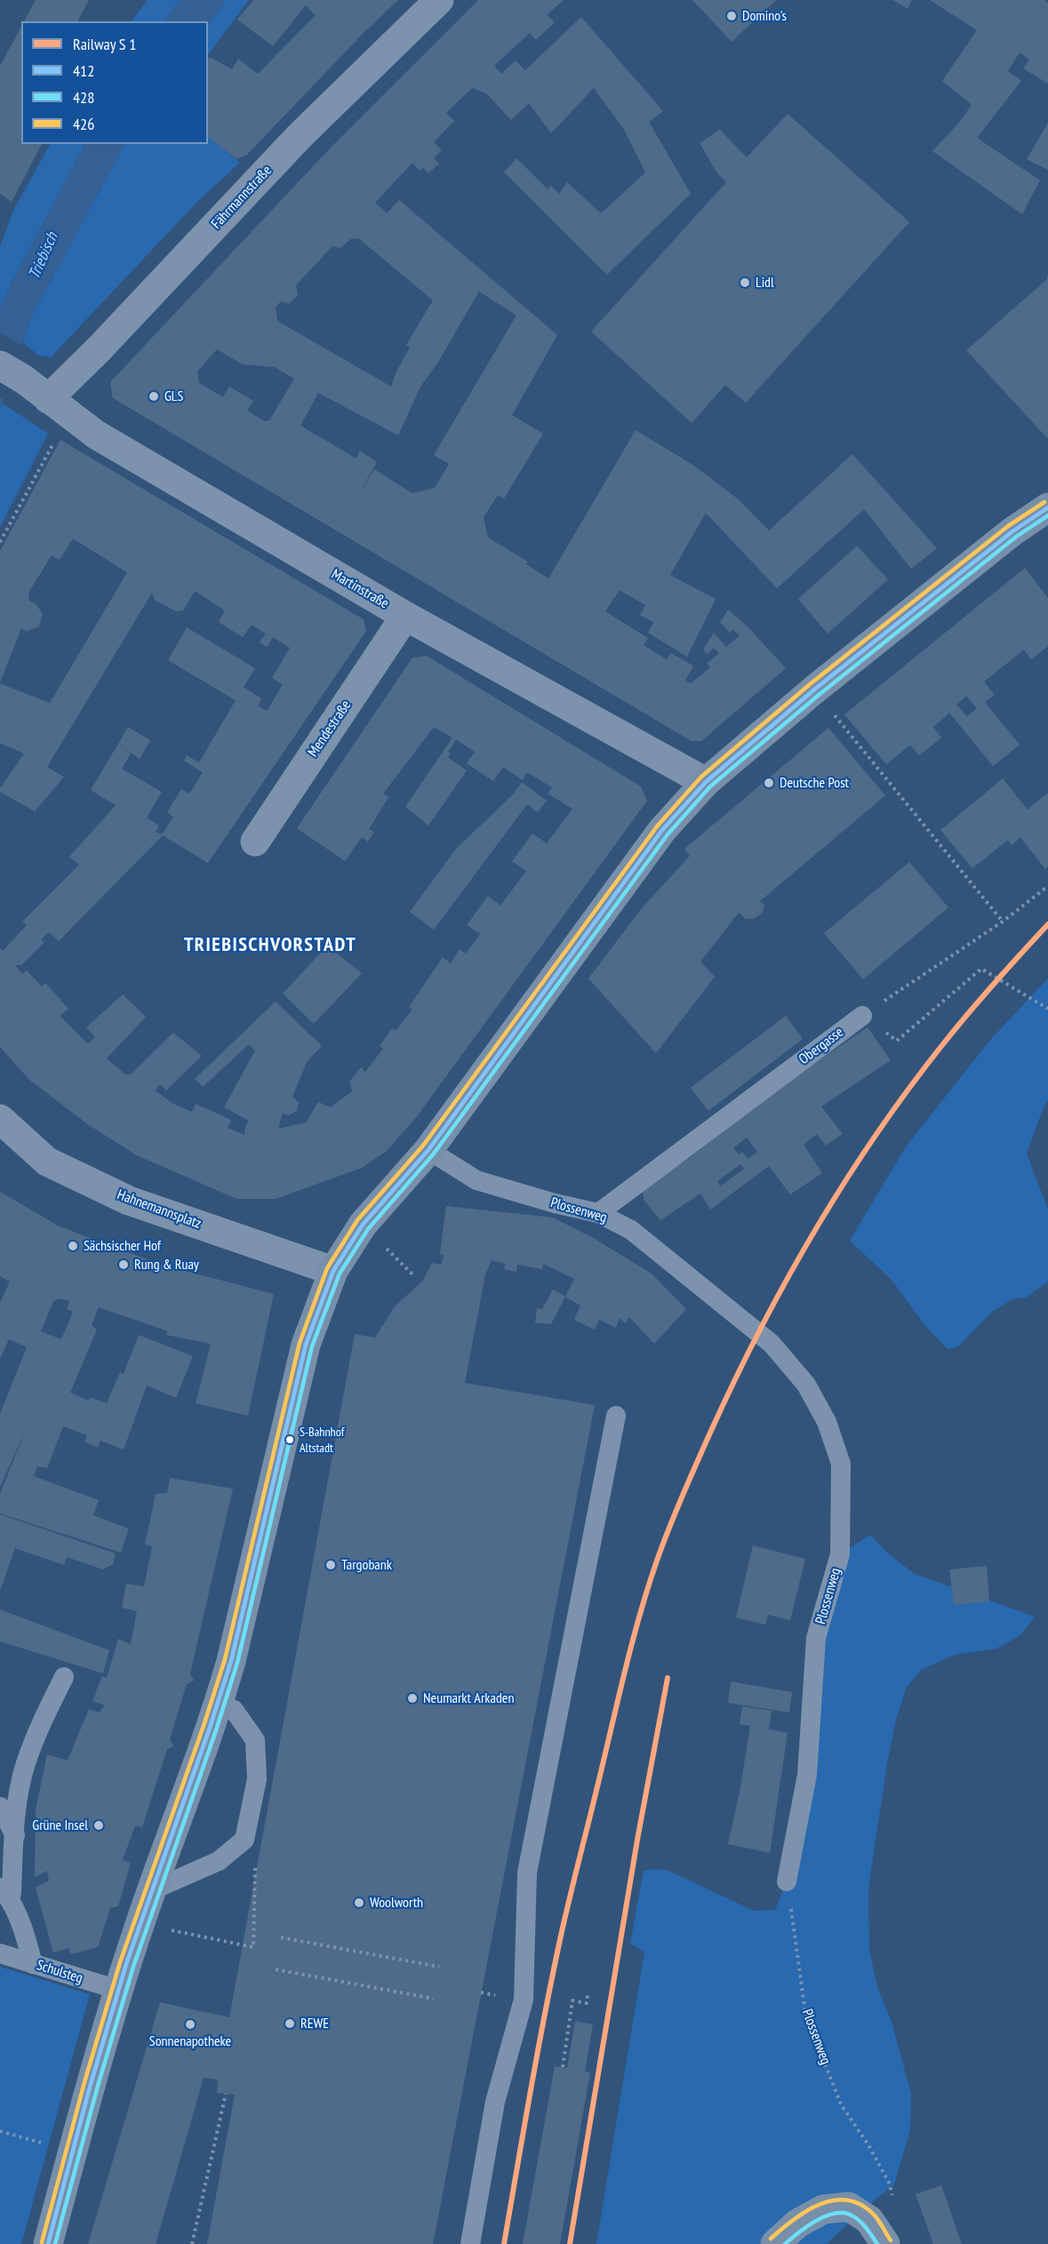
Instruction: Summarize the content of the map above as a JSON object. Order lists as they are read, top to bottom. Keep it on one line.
{"streets":{"street":["Fährmannstraße","Martinstraße","Mendestraße","Hahnemannsplatz"],"lane":["Obergasse","Plossenweg","Schulsteg"]},"crossings":[["Fährmannstraße","Martinstraße"],["Martinstraße","Mendestraße"],["Obergasse","Plossenweg"]],"districts":["TRIEBISCHVORSTADT"],"water":["Triebisch"],"places":["Domino's","Lidl","GLS","Deutsche Post","Sächsischer Hof","Rung & Ruay","S-Bahnhof Altstadt","Targobank","Neumarkt Arkaden","Grüne Insel","Woolworth","REWE","Sonnenapotheke"],"lines":["transit line 426","transit line 412","transit line 428"],"legend":["Railway S 1","412","428","426"]}
